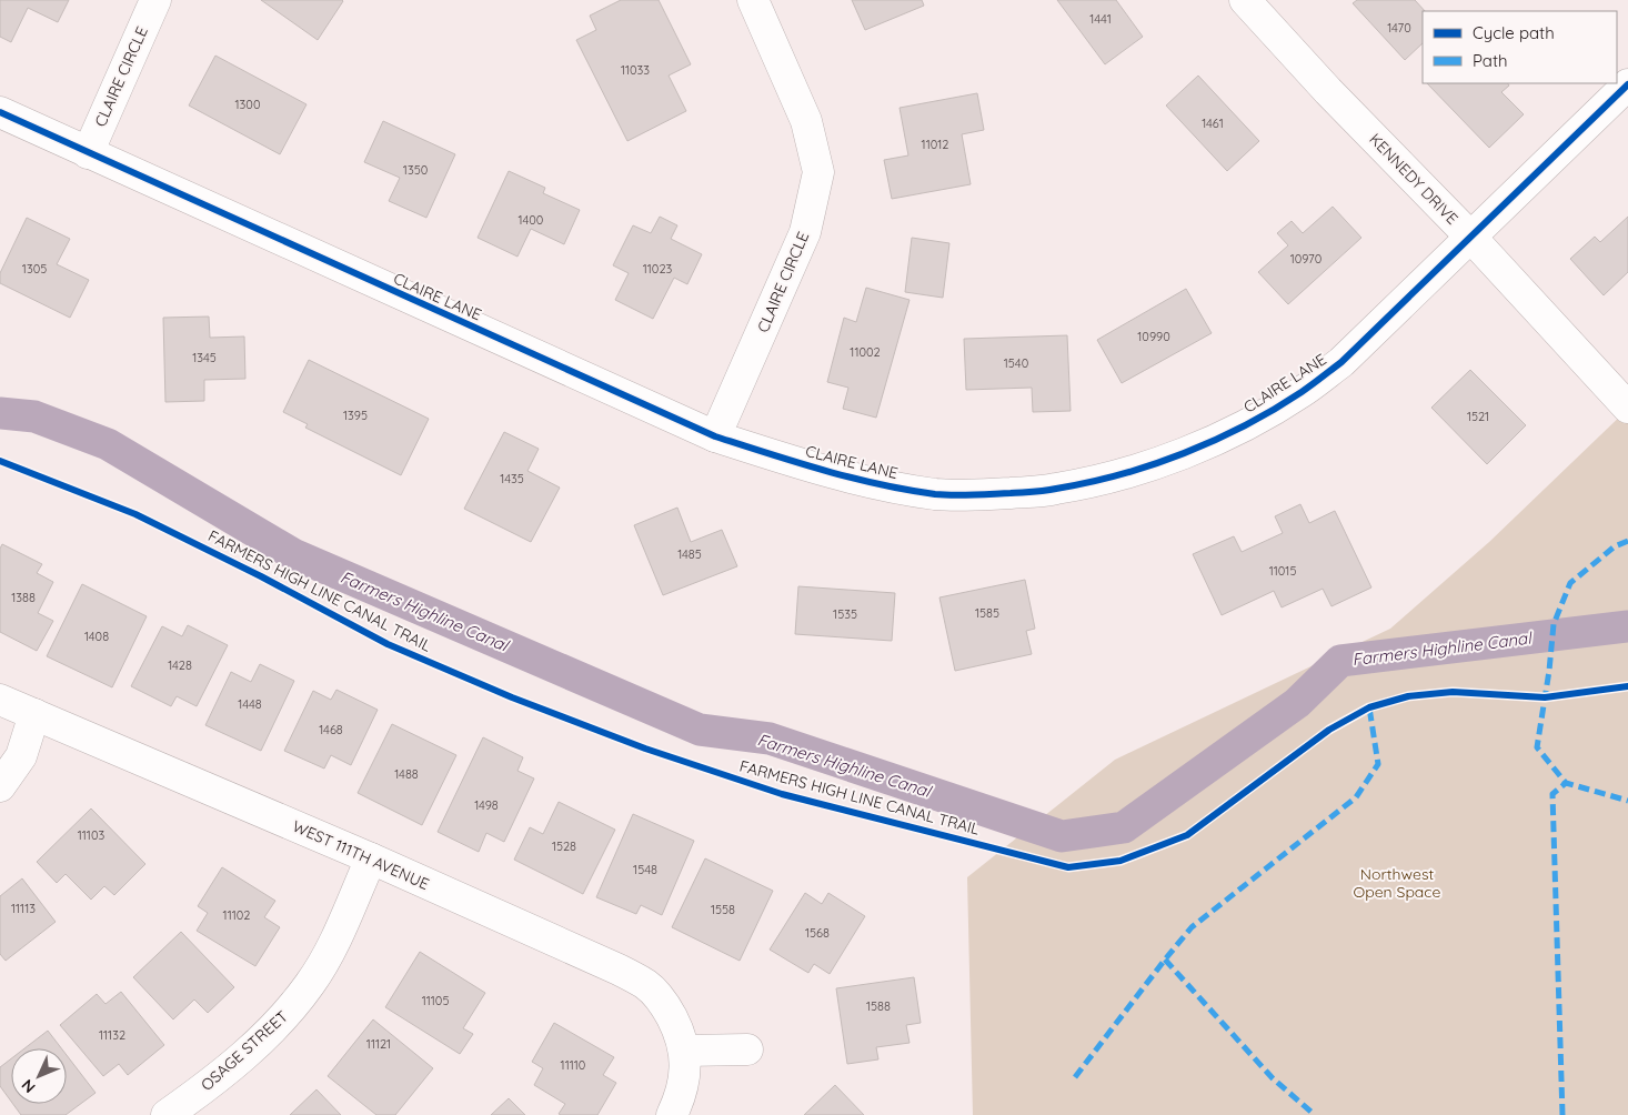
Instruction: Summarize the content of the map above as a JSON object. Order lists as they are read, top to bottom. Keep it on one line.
{"streets":{"street":["CLAIRE CIRCLE","KENNEDY DRIVE","CLAIRE LANE","WEST 111TH AVENUE","OSAGE STREET"],"cycle path":["FARMERS HIGH LINE CANAL TRAIL"]},"crossings":[["CLAIRE CIRCLE","CLAIRE LANE"],["KENNEDY DRIVE","CLAIRE LANE"],["WEST 111TH AVENUE","OSAGE STREET"]],"water":["Farmers Highline Canal"],"parks":["Northwest Open Space"],"house_numbers":["1441","1470","11033","1300","1461","11012","1350","1400","10970","1305","11023","10990","11002","1345","1540","1395","1521","1435","1485","11015","1388","1585","1535","1408","1428","1448","1468","1488","1498","11103","1528","1548","11113","1558","11102","1568","11105","1588","11132","11121","11110"],"legend":["Cycle path","Path"],"north":"bottom left"}
